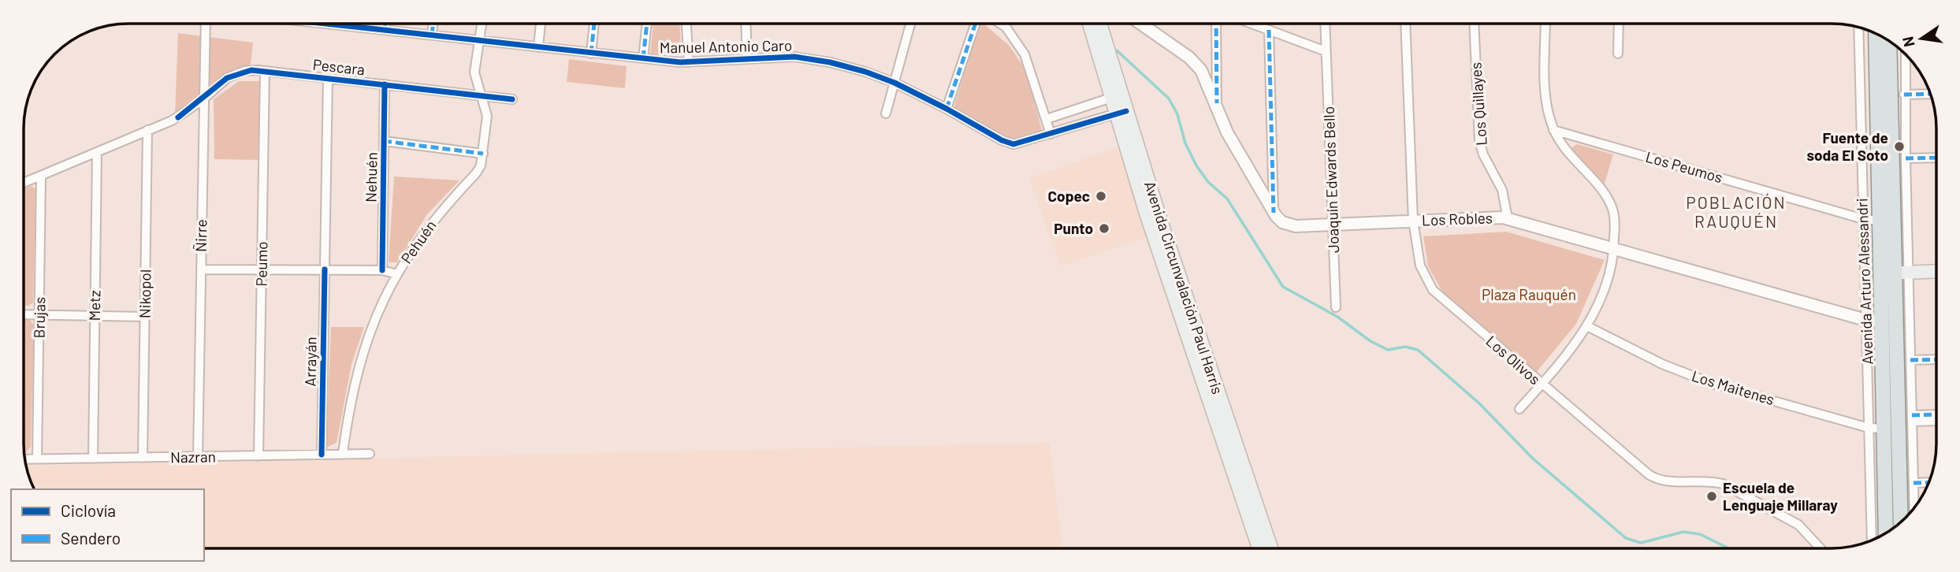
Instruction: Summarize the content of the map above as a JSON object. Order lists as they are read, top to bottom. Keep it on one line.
{"streets":{"main road":["Avenida Arturo Alessandri","Avenida Circunvalación Paul Harris"],"street":["Manuel Antonio Caro","Pescara","Los Quillayes","Los Peumos","Nehuén","Joaquín Edwards Bello","Los Robles","Ñirre","Pehuén","Peumo","Nikopol","Metz","Brujas","Los Olivos","Arrayán","Los Maitenes","Nazran"]},"crossings":[["Manuel Antonio Caro","Pehuén"],["Manuel Antonio Caro","Avenida Circunvalación Paul Harris"],["Pescara","Nehuén"],["Pescara","Ñirre"],["Pescara","Pehuén"],["Pescara","Peumo"],["Pescara","Nikopol"],["Pescara","Metz"],["Pescara","Brujas"],["Pescara","Arrayán"],["Los Quillayes","Los Robles"],["Los Peumos","Avenida Arturo Alessandri"],["Joaquín Edwards Bello","Los Robles"],["Los Robles","Avenida Arturo Alessandri"],["Los Robles","Los Olivos"],["Ñirre","Nazran"],["Pehuén","Nazran"],["Peumo","Nazran"],["Avenida Arturo Alessandri","Los Maitenes"],["Nikopol","Nazran"],["Metz","Nazran"],["Brujas","Nazran"],["Arrayán","Nazran"]],"districts":["POBLACIÓN RAUQUÉN"],"parks":["Plaza Rauquén"],"places":["Fuente de soda El Soto","Copec","Punto","Escuela de Lenguaje Millaray"],"legend":["Ciclovía","Sendero"],"north":"left"}
